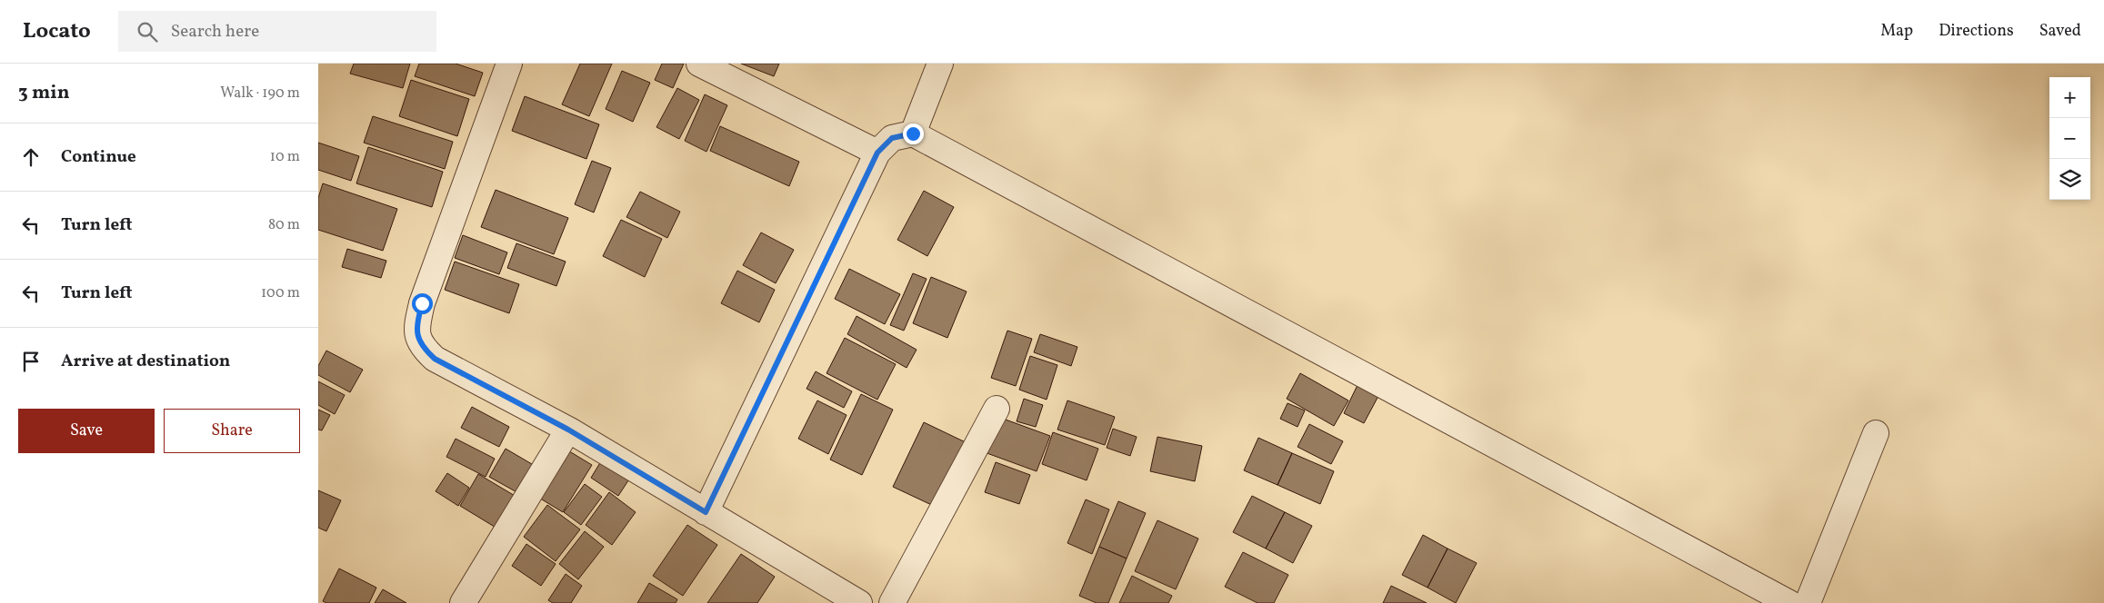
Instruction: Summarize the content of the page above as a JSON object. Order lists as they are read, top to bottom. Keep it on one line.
{"page":{"header":"Locato","search":"Search here","nav":["Map","Directions","Saved"],"heading":["3 min","Walk · 190 m"],"map_buttons":["+","−"],"list":[["Continue","10 m"],["Turn left","80 m"],["Turn left","100 m"],"Arrive at destination"],"buttons":["Save","Share"]}}
